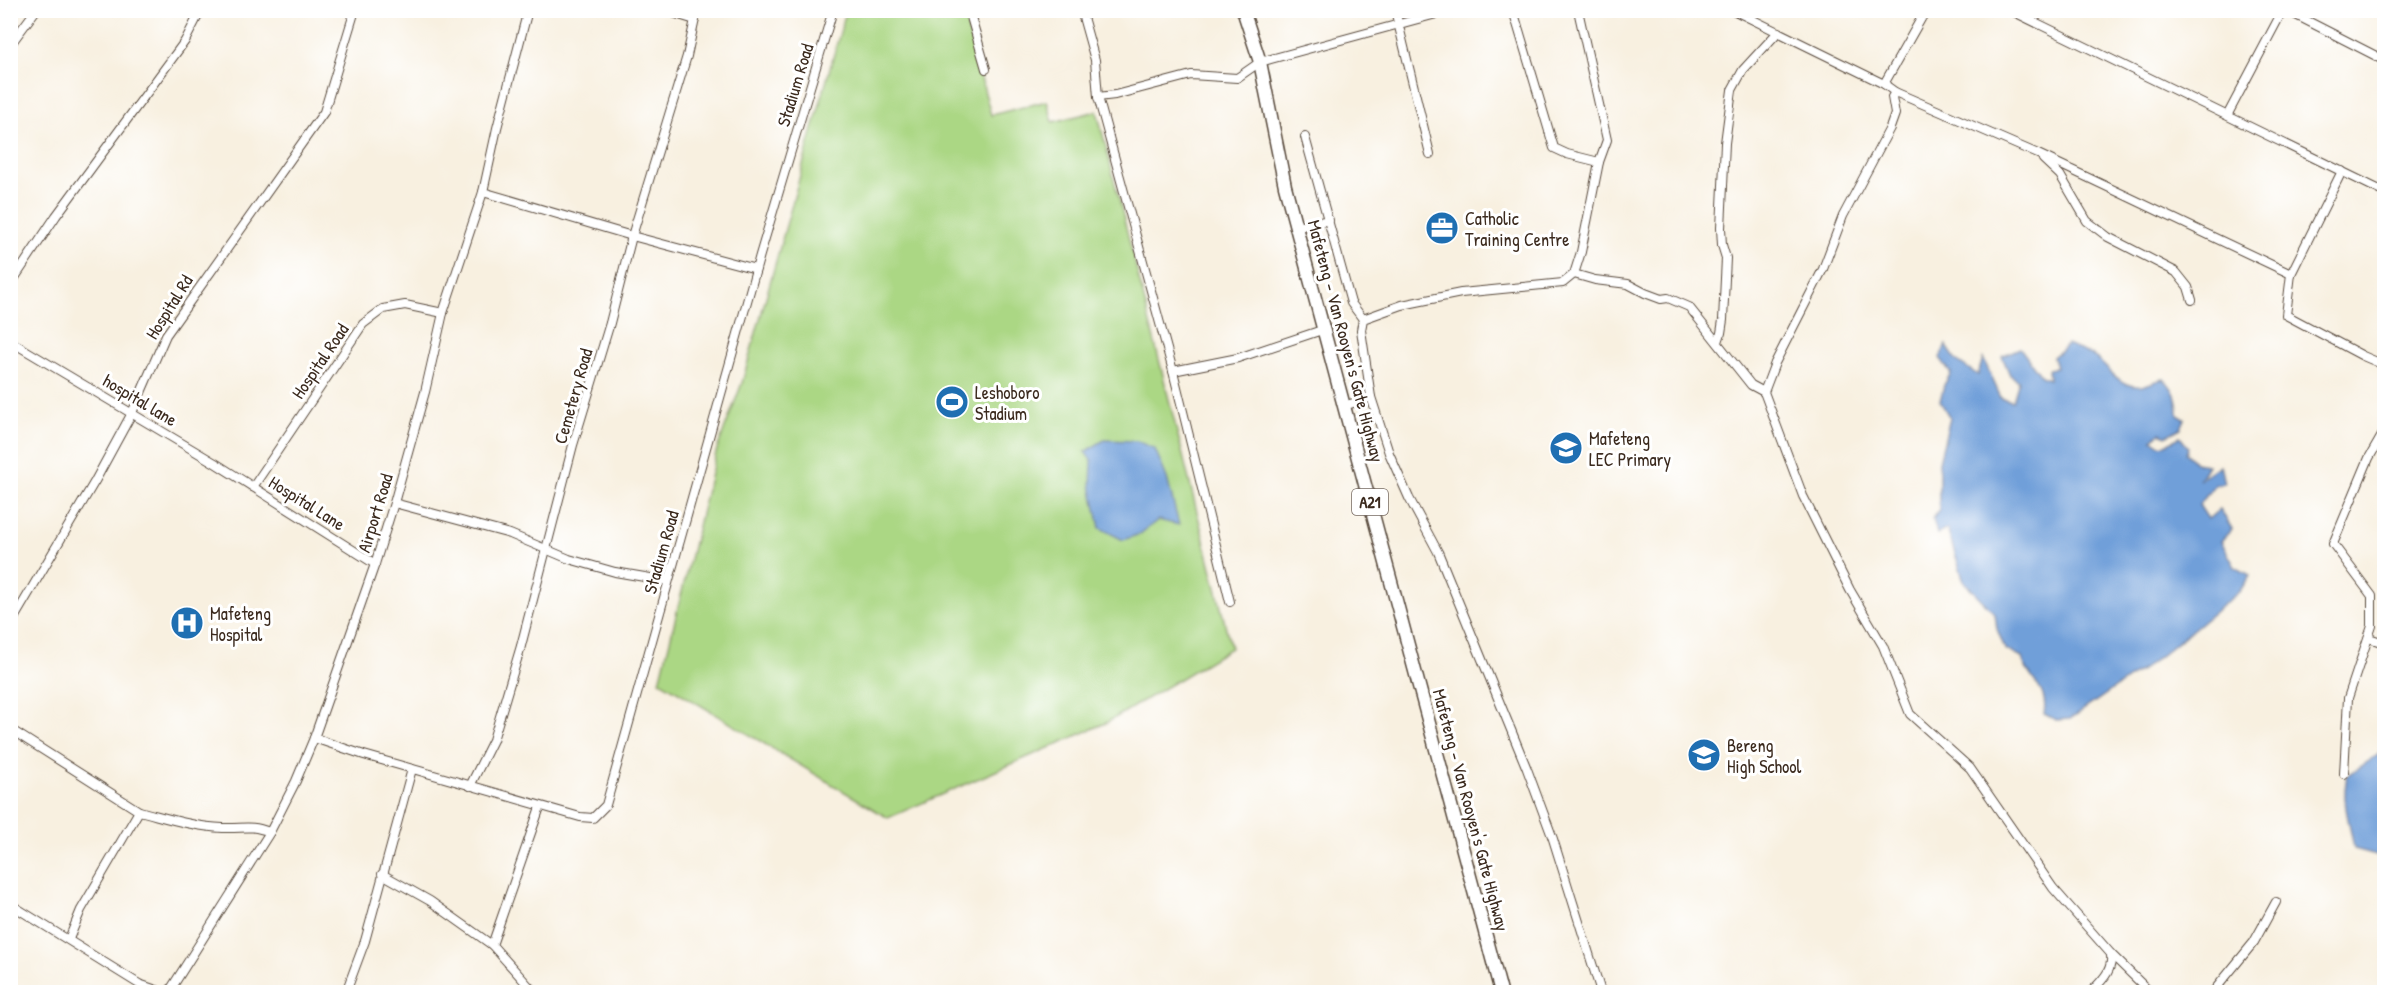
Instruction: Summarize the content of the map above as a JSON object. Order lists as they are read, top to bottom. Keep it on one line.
{"streets":{"main road":["Mafeteng - Van Rooyen's Gate Highway","A21"],"street":["Stadium Road","Hospital Rd","Hospital Road","Cemetery Road","hospital lane","Hospital Lane","Airport Road"]},"crossings":[["Stadium Road","Cemetery Road"],["Stadium Road","Airport Road"],["Hospital Rd","hospital lane"],["Hospital Road","hospital lane"],["Hospital Road","Hospital Lane"],["Hospital Road","Airport Road"],["hospital lane","Hospital Lane"],["Hospital Lane","Airport Road"]],"places":{"office":["Catholic Training Centre"],"sports":["Leshoboro Stadium"],"school or university":["Mafeteng LEC Primary","Bereng High School"],"hospital":["Mafeteng Hospital"]}}
